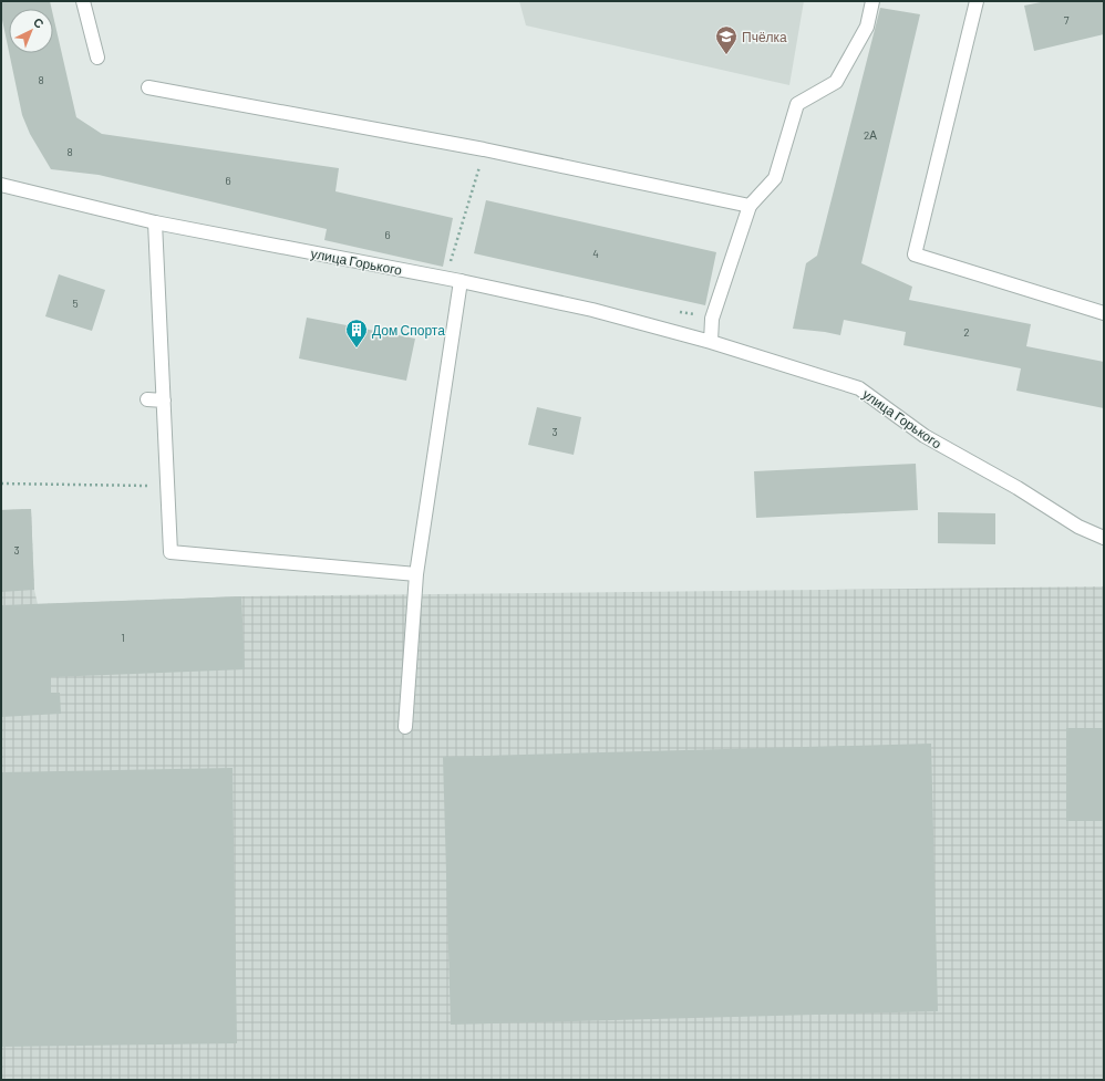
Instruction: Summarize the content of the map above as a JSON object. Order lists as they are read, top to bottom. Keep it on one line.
{"streets":{"street":["улица Горького"]},"places":{"school or university":["Пчёлка"],"building":["Дом Спорта"]},"house_numbers":["7","8","2А","8","6","6","4","5","2","3","3","1"],"north":"top right"}
